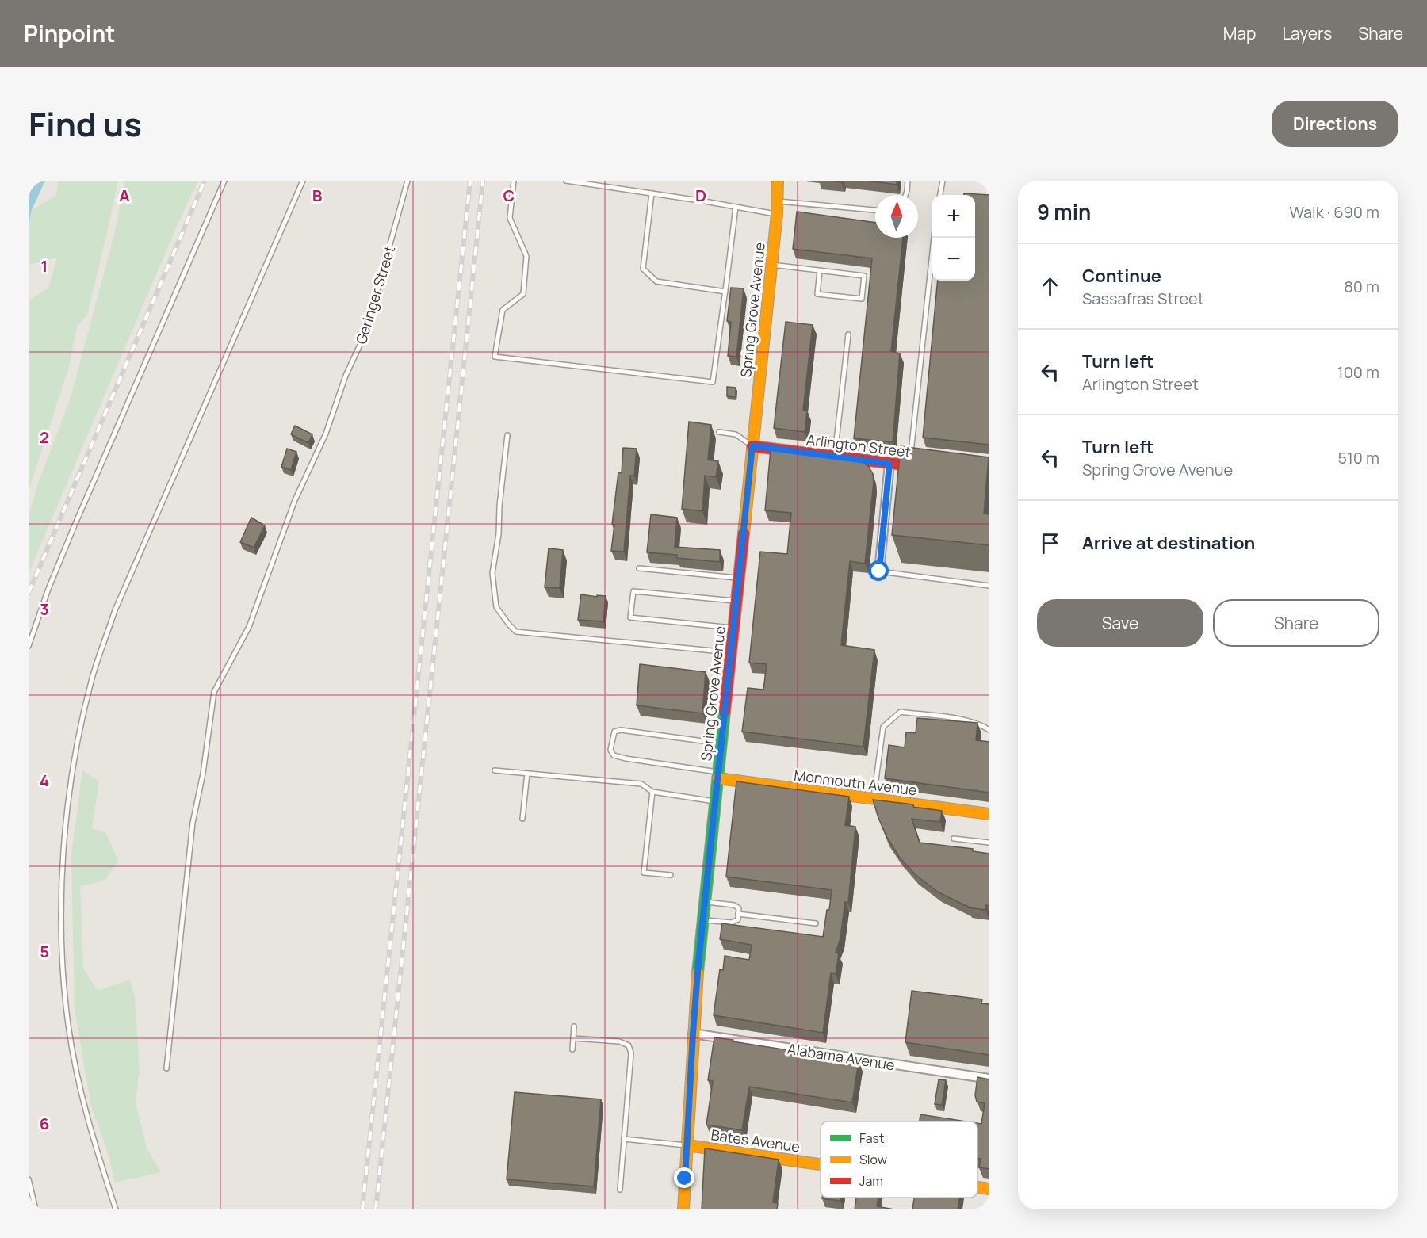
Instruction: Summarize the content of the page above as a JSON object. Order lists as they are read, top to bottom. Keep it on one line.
{"streets":{"main road":["Spring Grove Avenue","Arlington Street","Monmouth Avenue","Bates Avenue"],"street":["Alabama Avenue"],"lane":["Geringer Street"]},"crossings":[["Spring Grove Avenue","Arlington Street"],["Spring Grove Avenue","Monmouth Avenue"],["Spring Grove Avenue","Alabama Avenue"],["Spring Grove Avenue","Bates Avenue"]],"legend":["Fast","Slow","Jam"],"north":"top","page":{"header":"Pinpoint","nav":["Map","Layers","Share"],"title":"Find us","buttons":["Directions",["Save","Share"]],"heading":["9 min","Walk · 690 m"],"map_buttons":["+","−"],"list":[["Continue","Sassafras Street","80 m"],["Turn left","Arlington Street","100 m"],["Turn left","Spring Grove Avenue","510 m"],"Arrive at destination"]},"grid":{"columns":["A","B","C","D"],"rows":["1","2","3","4","5","6"]}}
